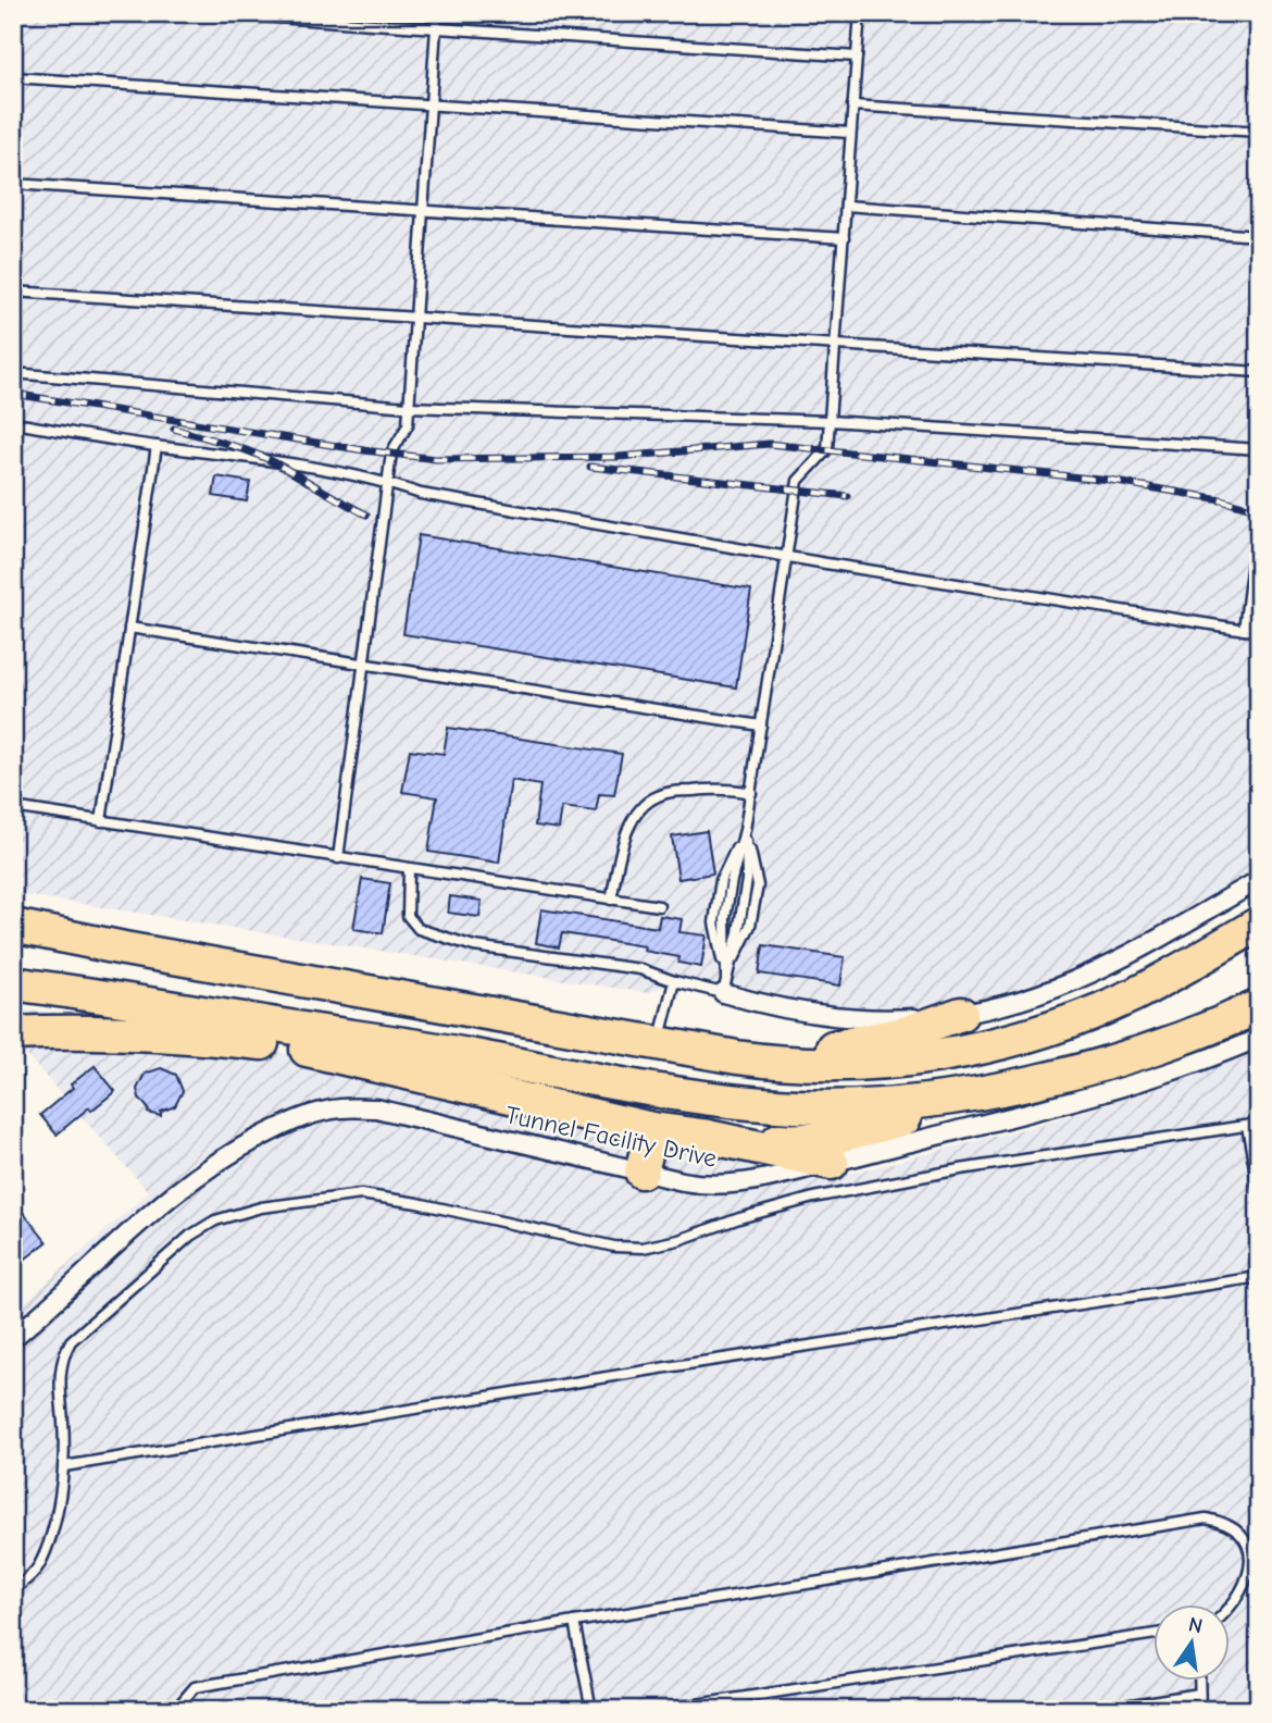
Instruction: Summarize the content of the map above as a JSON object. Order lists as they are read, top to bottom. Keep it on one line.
{"streets":{"street":["Tunnel Facility Drive"]},"north":"top"}
